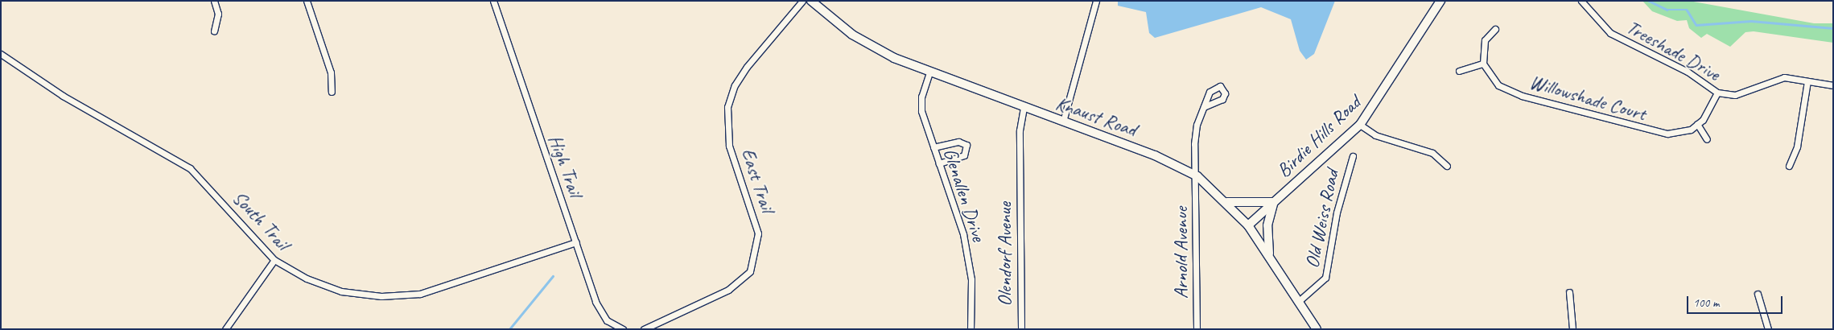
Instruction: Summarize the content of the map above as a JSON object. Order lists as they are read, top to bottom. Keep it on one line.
{"streets":{"main road":["Knaust Road","Birdie Hills Road"],"street":["Treeshade Drive","Willowshade Court","High Trail","East Trail","Glenallen Drive","Old Weiss Road","South Trail","Arnold Avenue","Olendorf Avenue"]},"crossings":[["Treeshade Drive","Willowshade Court"],["Knaust Road","Birdie Hills Road"],["Knaust Road","Glenallen Drive"],["Knaust Road","Old Weiss Road"],["Knaust Road","Arnold Avenue"],["Knaust Road","Olendorf Avenue"],["High Trail","South Trail"]],"scale_bar":"100 m"}
